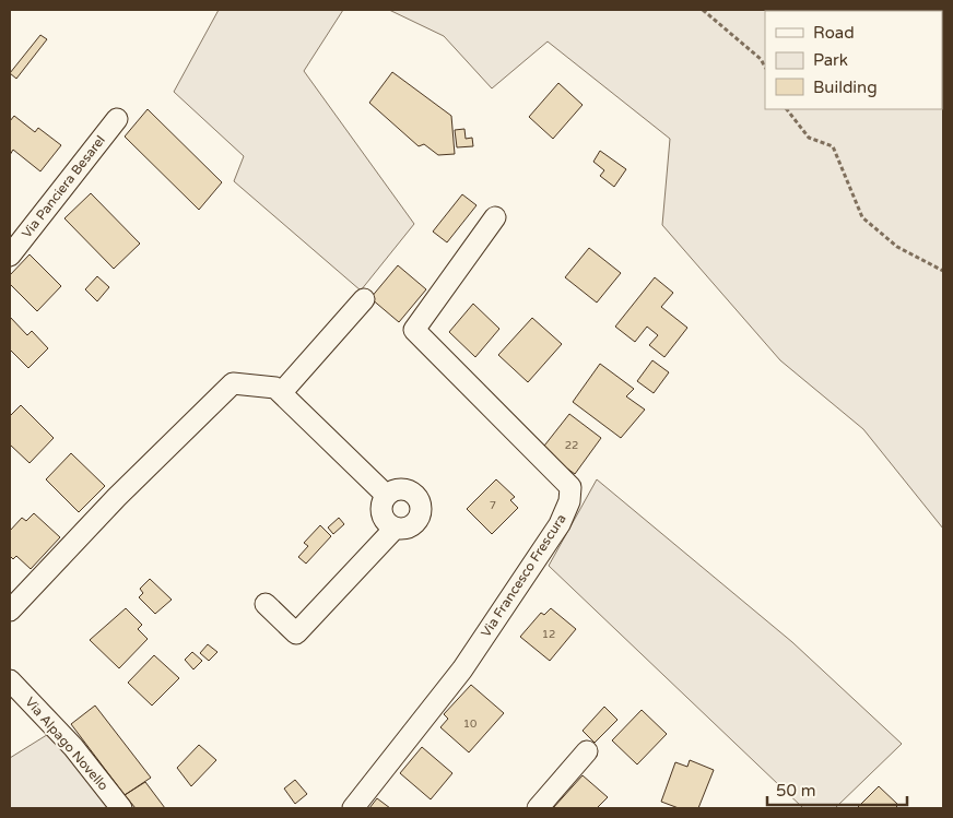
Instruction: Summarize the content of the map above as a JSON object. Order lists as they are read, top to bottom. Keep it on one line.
{"streets":{"street":["Via Panciera Besarel","Via Francesco Frescura","Via Alpago Novello"]},"house_numbers":["22","7","12","10"],"legend":["Road","Park","Building"],"scale_bar":"50 m"}
